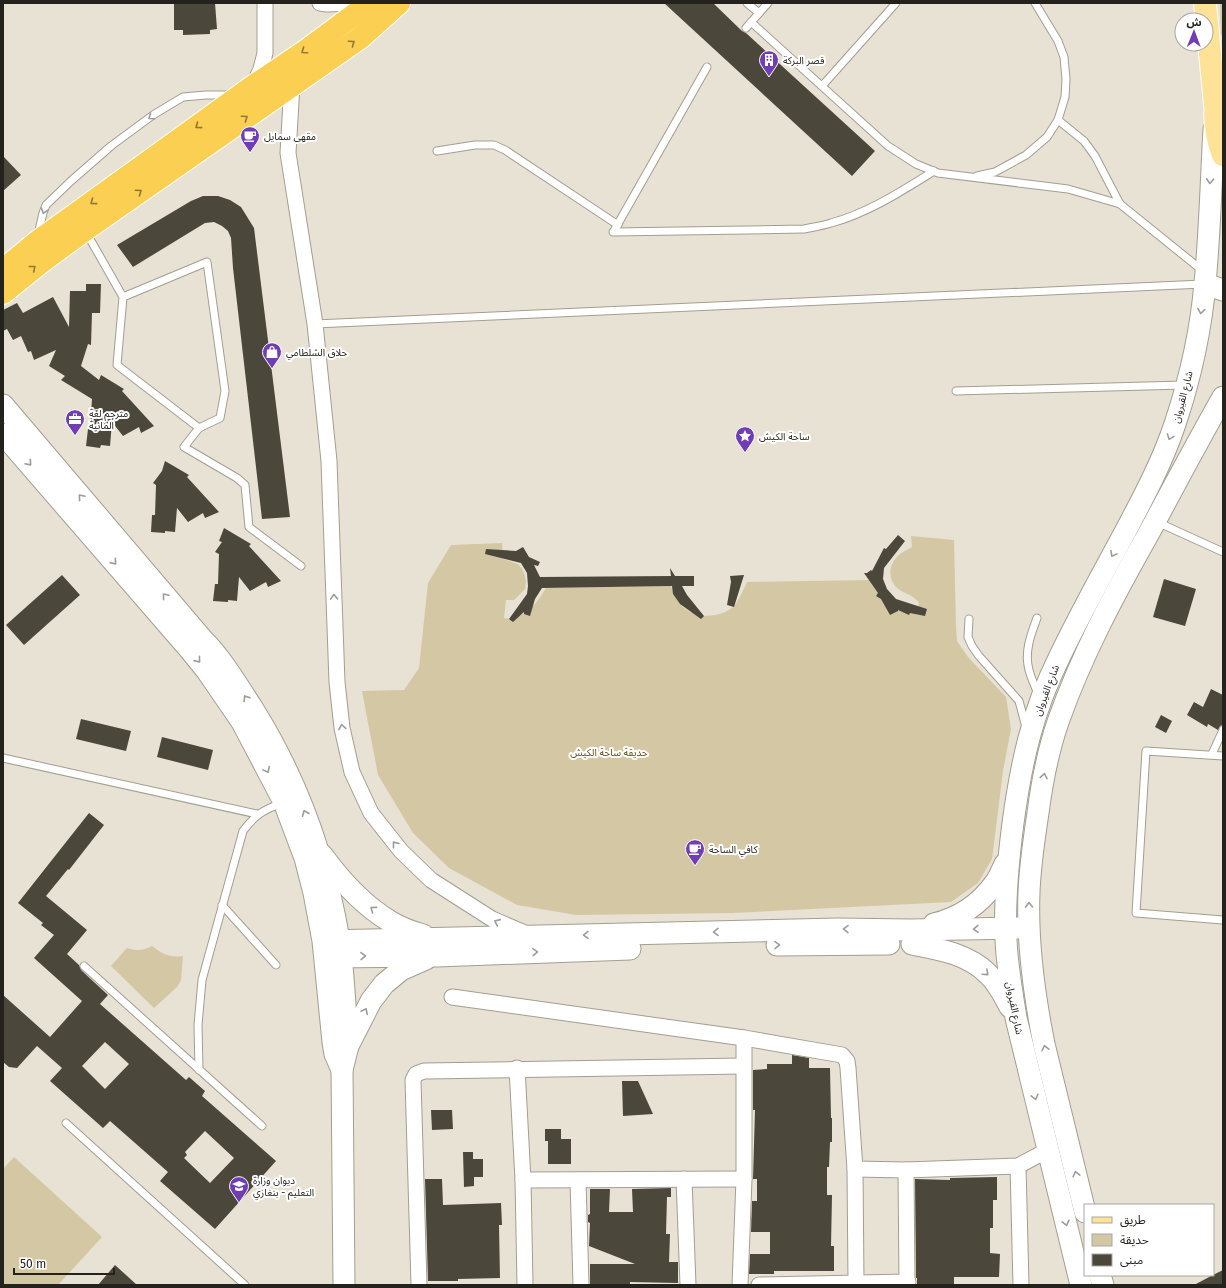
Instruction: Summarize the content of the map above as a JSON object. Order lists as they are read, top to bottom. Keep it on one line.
{"streets":{"main road":["شارع القيروان"]},"parks":["حديقة ساحة الكيش"],"places":{"building":["قصر البركة"],"cafe":["مقهى سمايل","كافي الساحة"],"shop":["حلاق الشلطامي"],"office":["مترجم لغة المانية"],"place":["ساحة الكيش"],"school or university":["ديوان وزارة التعليم - بنغازي"]},"legend":["طريق","حديقة","مبنى"],"scale_bar":"50 m","north":"top"}
